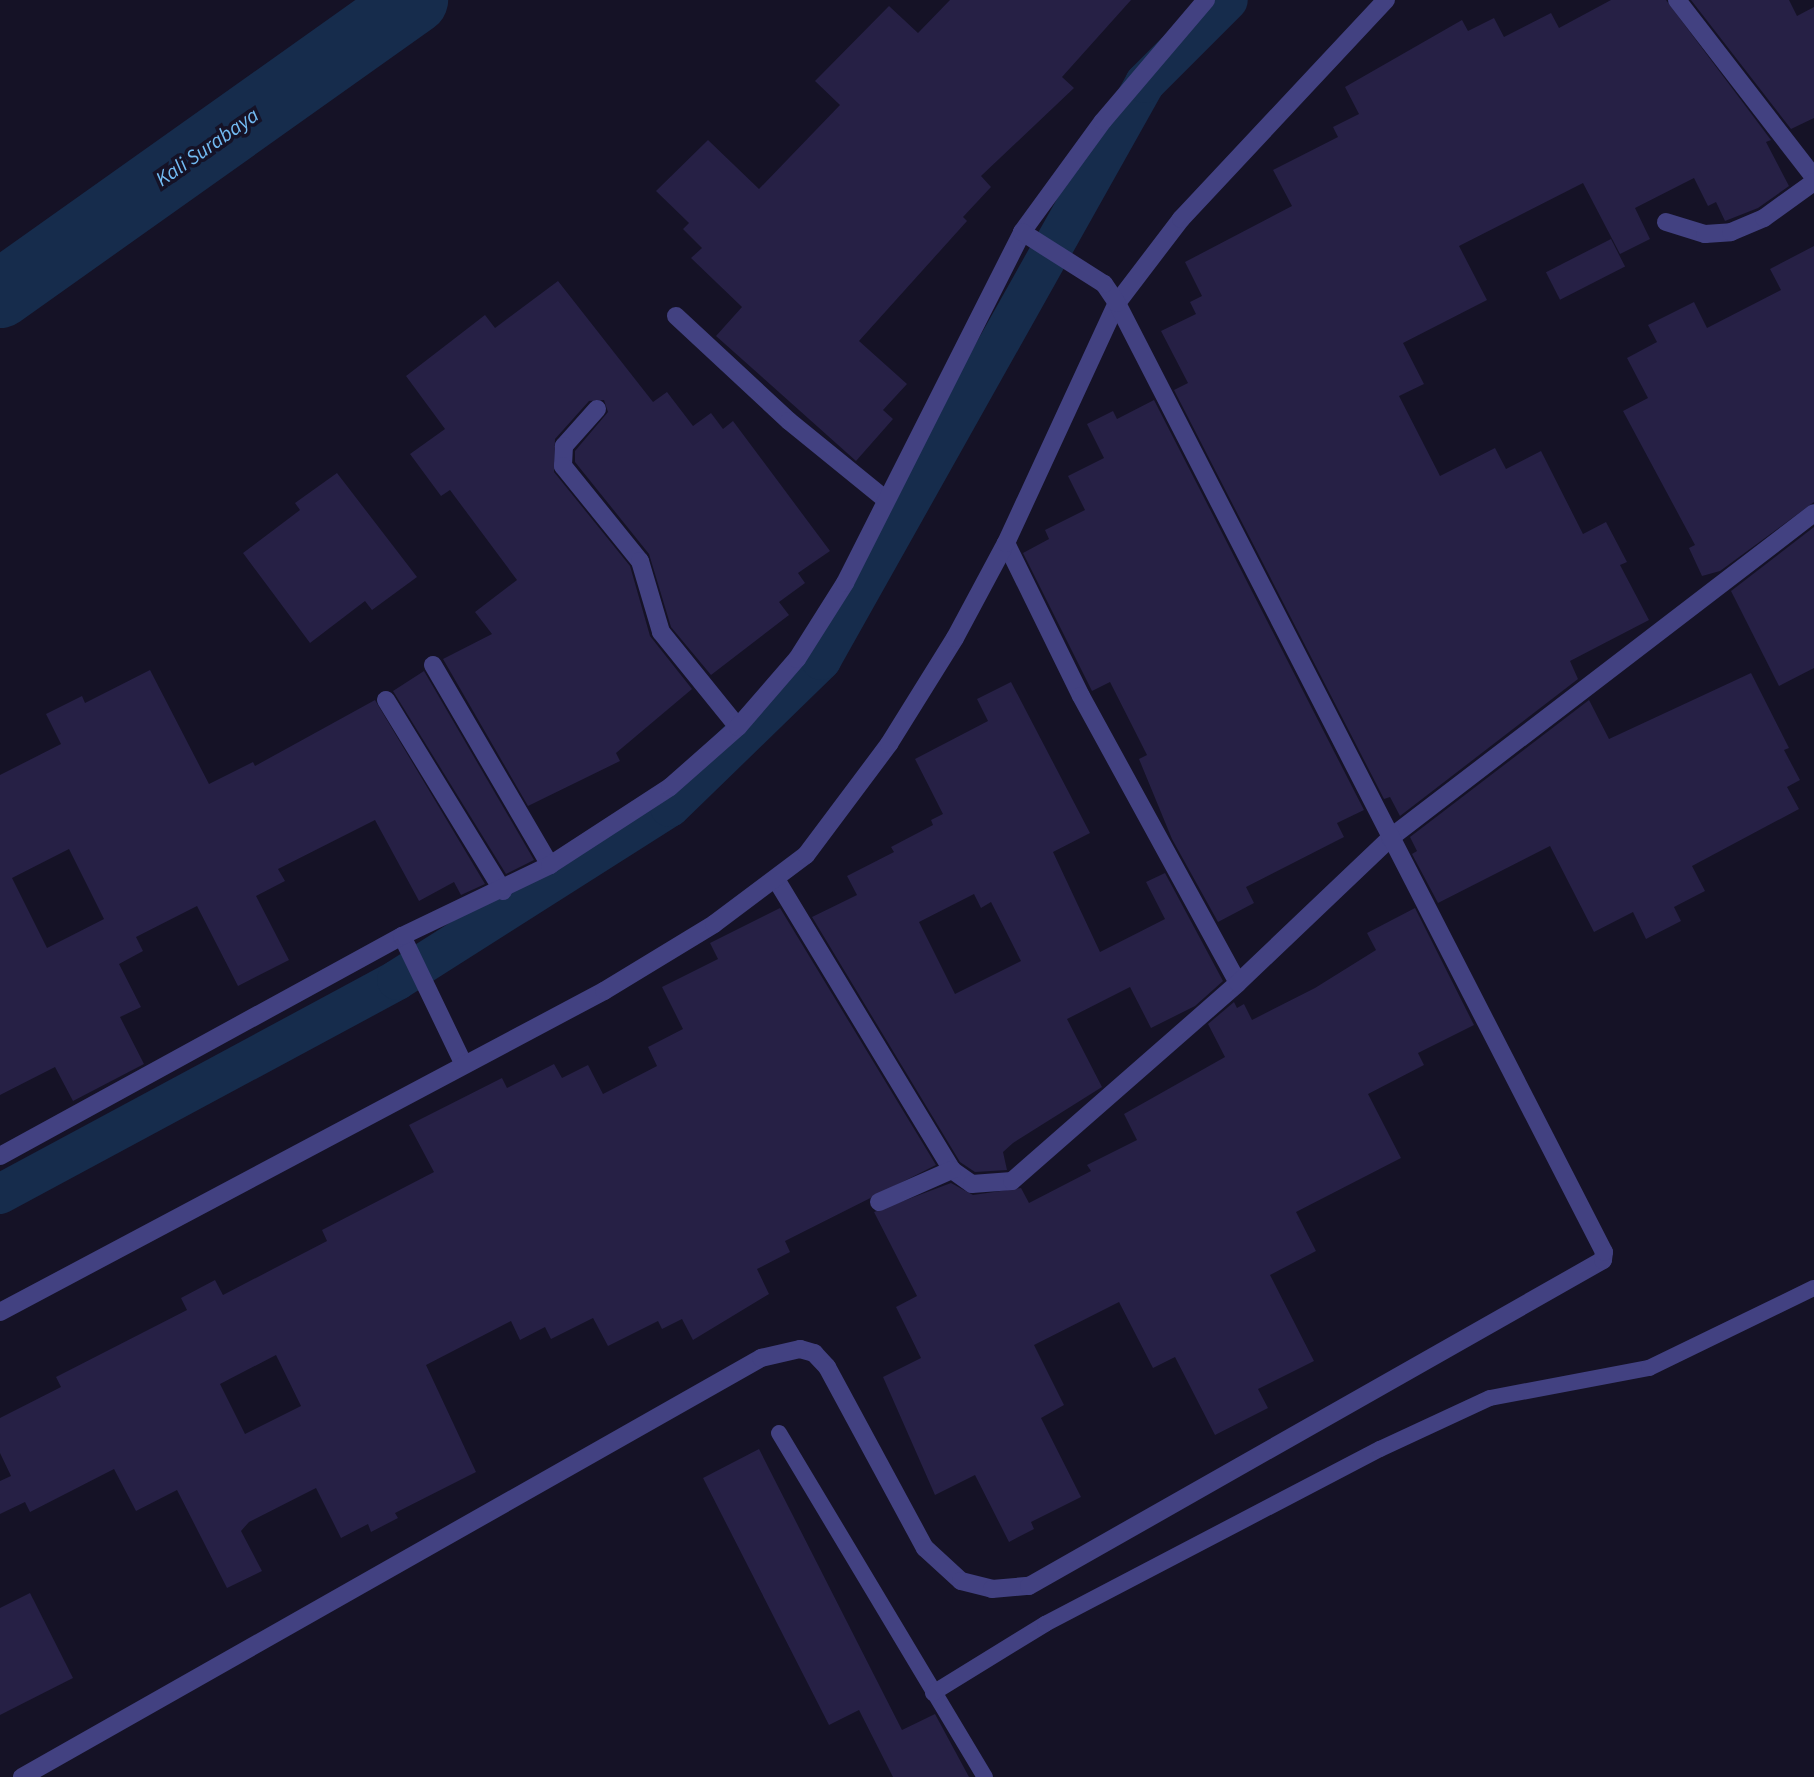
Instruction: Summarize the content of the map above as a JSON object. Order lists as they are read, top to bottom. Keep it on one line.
{"water":["Kali Surabaya"]}
